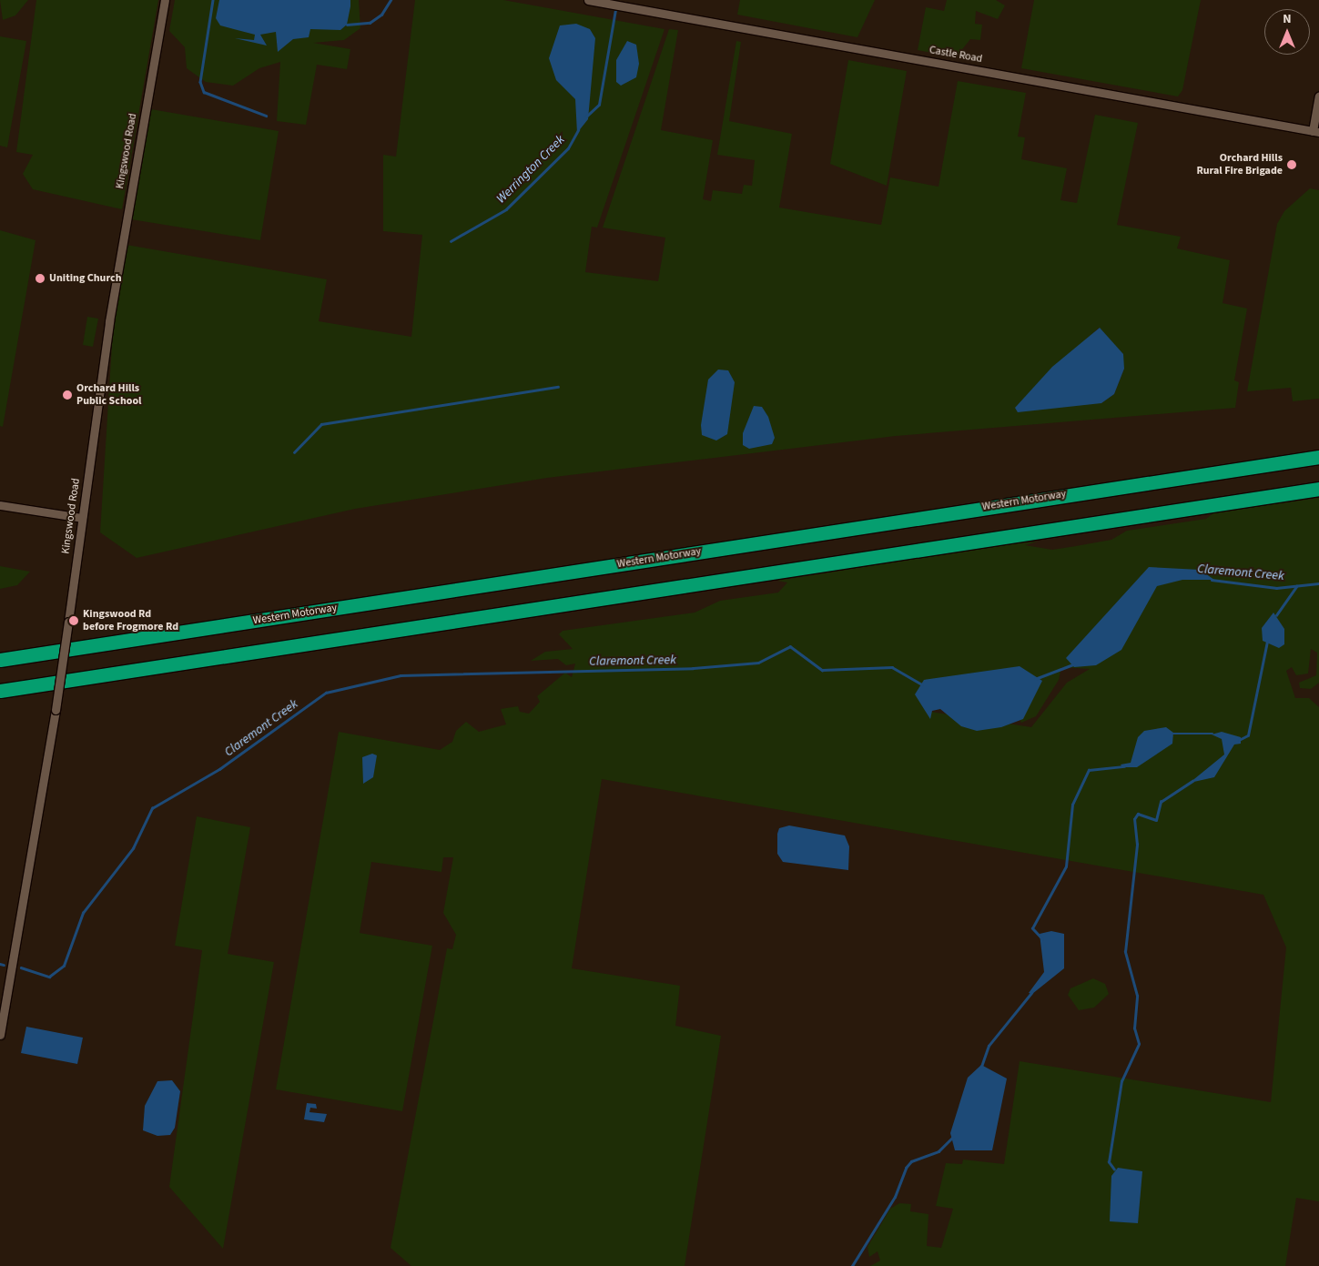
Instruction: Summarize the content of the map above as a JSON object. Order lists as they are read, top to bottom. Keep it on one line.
{"streets":{"highway":["Western Motorway"],"street":["Castle Road","Kingswood Road"]},"water":["Werrington Creek","Claremont Creek"],"places":["Orchard Hills Rural Fire Brigade","Uniting Church","Orchard Hills Public School","Kingswood Rd before Frogmore Rd"],"north":"top"}
